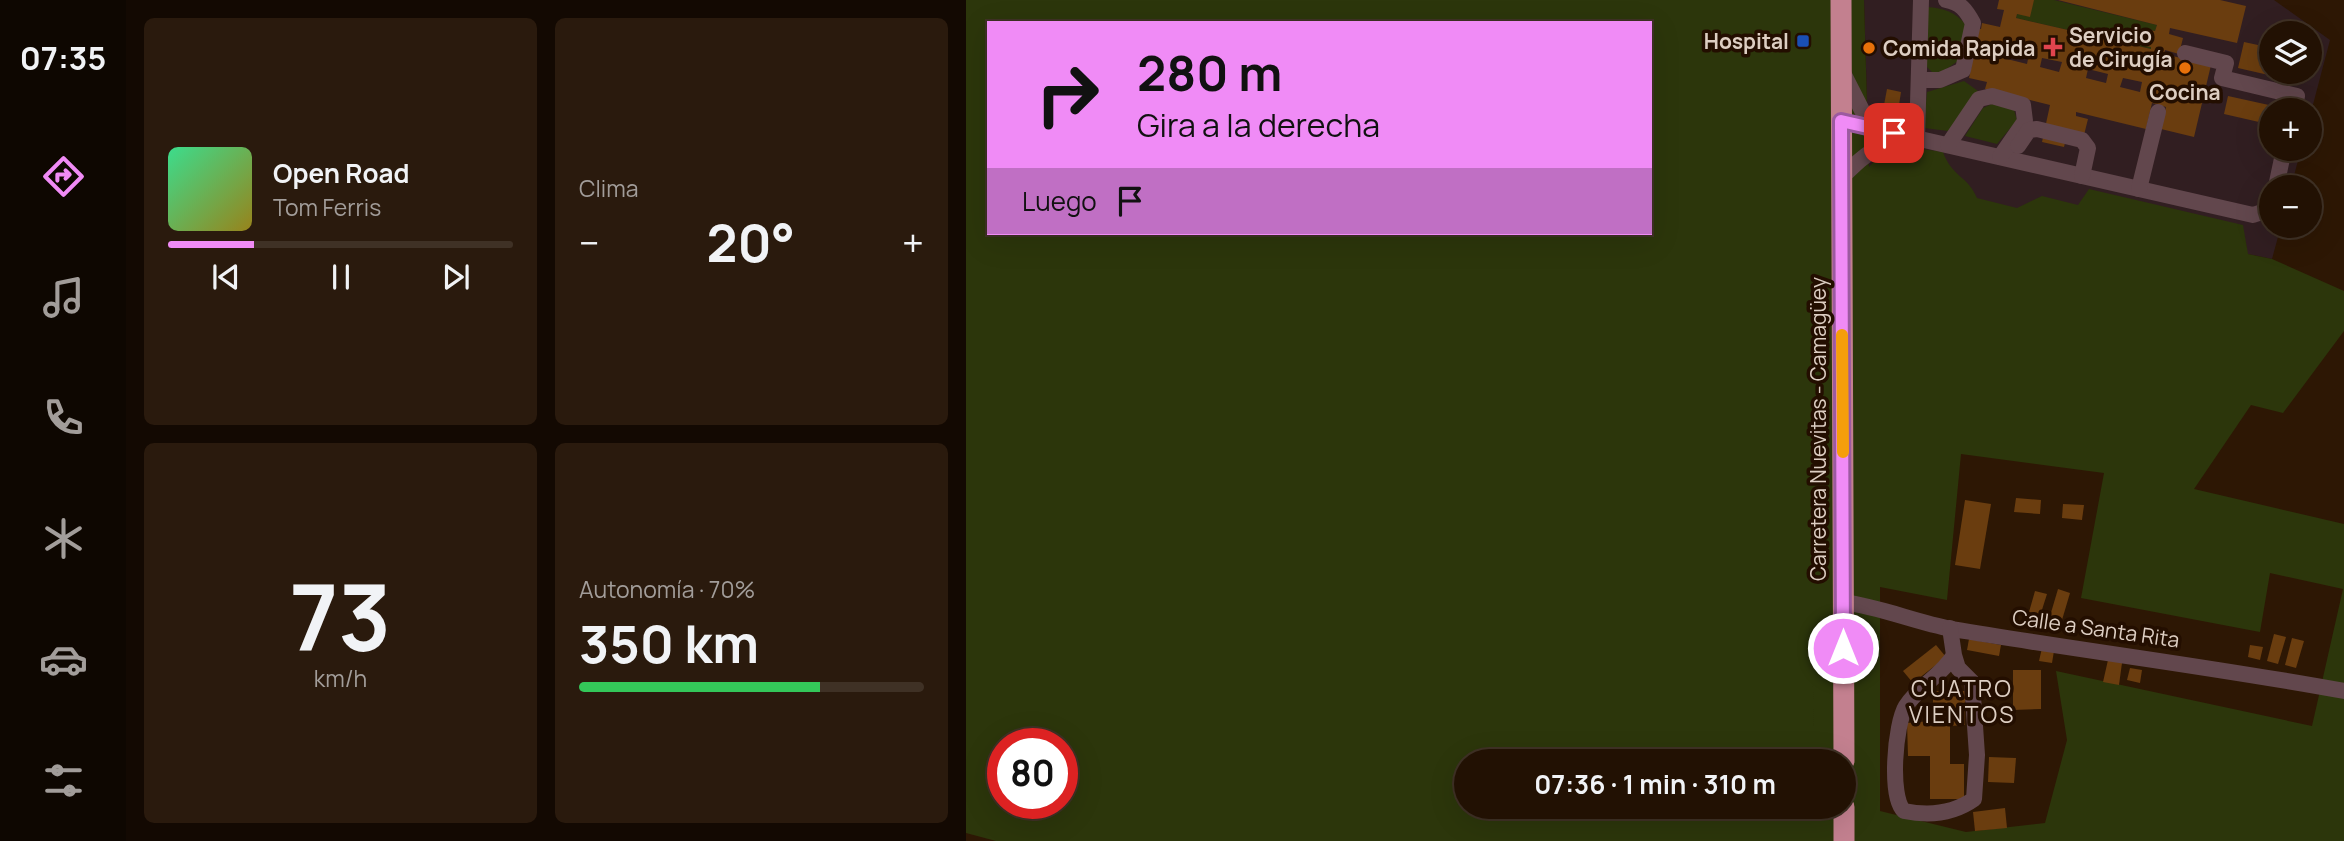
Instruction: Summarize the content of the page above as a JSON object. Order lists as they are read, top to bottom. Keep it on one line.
{"streets":{"highway":["Carretera Nuevitas - Camagüey"],"street":["Calle a Santa Rita"]},"crossings":[["Carretera Nuevitas - Camagüey","Calle a Santa Rita"]],"districts":["CUATRO VIENTOS"],"places":{"transit":["Hospital"],"health":["Servicio de Cirugía"],"other":["Comida Rapida","Cocina"]},"page":{"tabs":"07:35","tile":["Clima",["73","km/h"],["Autonomía · 70%","350 km"]],"map_buttons":["+","−"],"turn":["280 m","Gira a la derecha"],"song":["Open Road","Tom Ferris"],"then":"Luego","heat":["−","20°","+"],"limit":"80","trip":"07:36 · 1 min · 310 m"}}
